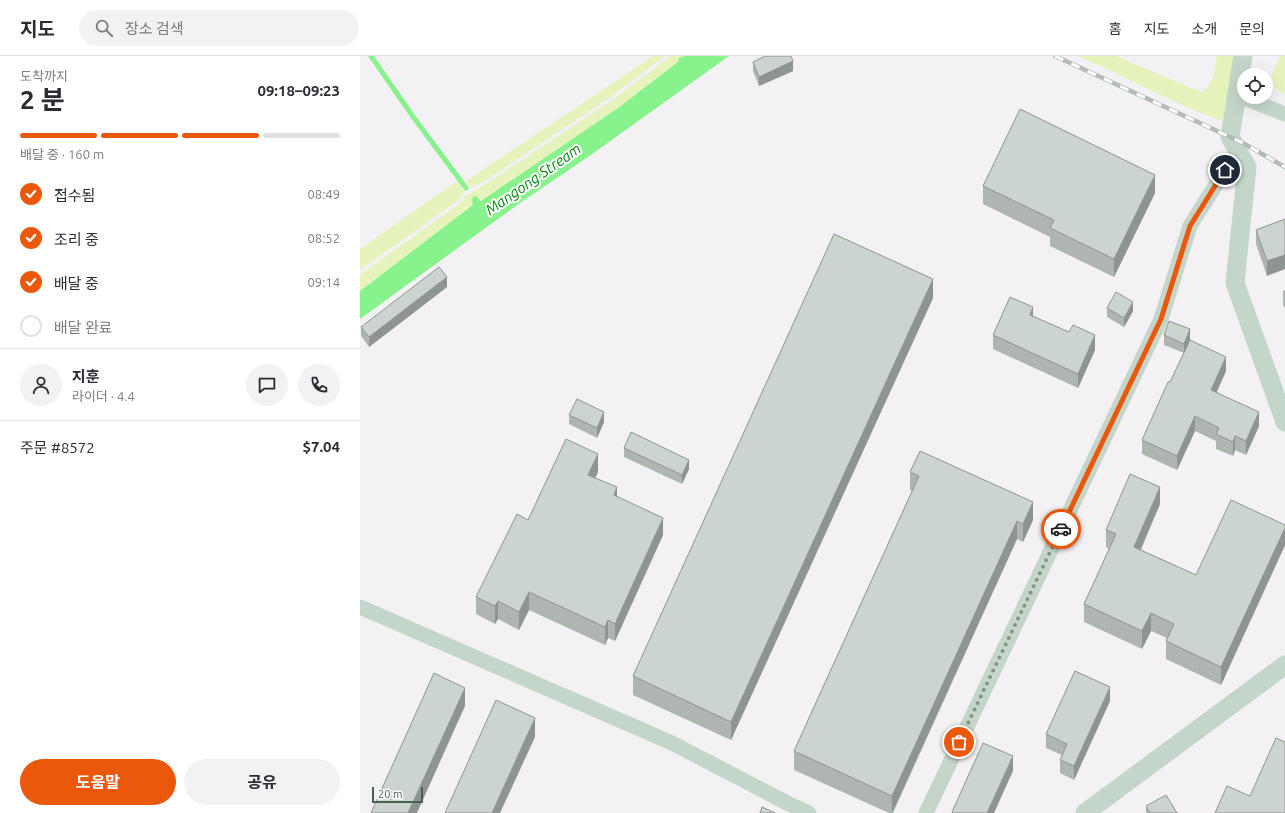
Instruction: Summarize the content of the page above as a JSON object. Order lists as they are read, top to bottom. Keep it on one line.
{"water":["Mangong Stream"],"scale_bar":"20 m","page":{"header":"지도","search":"장소 검색","nav":["홈","지도","소개","문의"],"heading":["2 분","도착까지","09:18–09:23"],"panel":["지훈","라이더 · 4.4","주문 #8572","$7.04"],"bar":"배달 중 · 160 m","list":[["접수됨","08:49"],["조리 중","08:52"],["배달 중","09:14"],"배달 완료"],"buttons":["도움말","공유"],"scale":"20 m"}}
